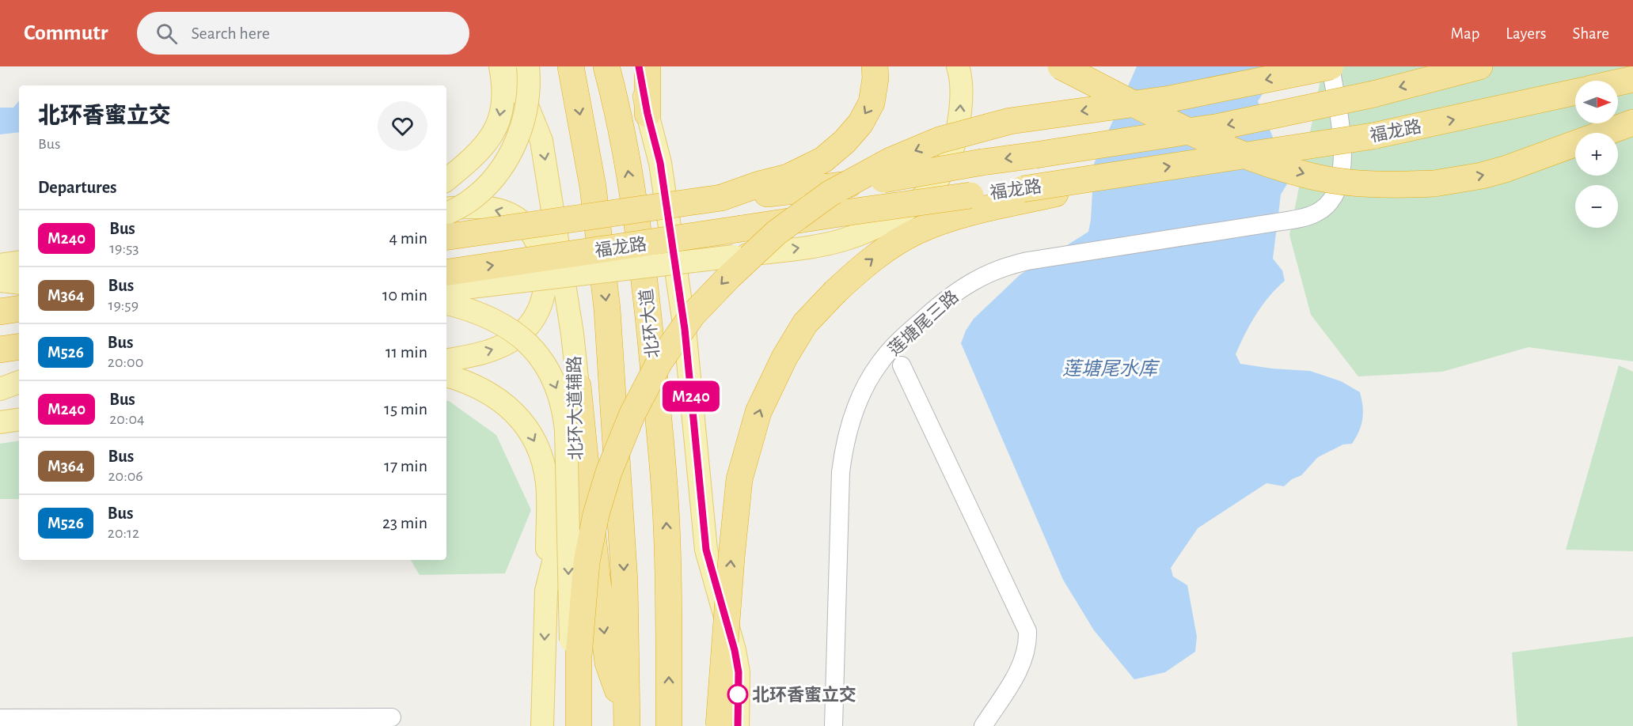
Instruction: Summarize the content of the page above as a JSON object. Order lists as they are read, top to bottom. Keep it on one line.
{"streets":{"highway":["福龙路","北环大道"],"main road":["北环大道辅路"],"street":["莲塘尾三路"]},"water":["莲塘尾水库"],"places":["北环香蜜立交"],"lines":["bus line M240"],"north":"right","page":{"header":"Commutr","search":"Search here","nav":["Map","Layers","Share"],"on_map":"M240","map_buttons":["+","−"],"heading":[["北环香蜜立交","Bus"],"Departures"],"list":[{"mark":"M240","name":"Bus","note":"19:53","value":"4 min"},{"mark":"M364","name":"Bus","note":"19:59","value":"10 min"},{"mark":"M526","name":"Bus","note":"20:00","value":"11 min"},{"mark":"M240","name":"Bus","note":"20:04","value":"15 min"},{"mark":"M364","name":"Bus","note":"20:06","value":"17 min"},{"mark":"M526","name":"Bus","note":"20:12","value":"23 min"}]}}
